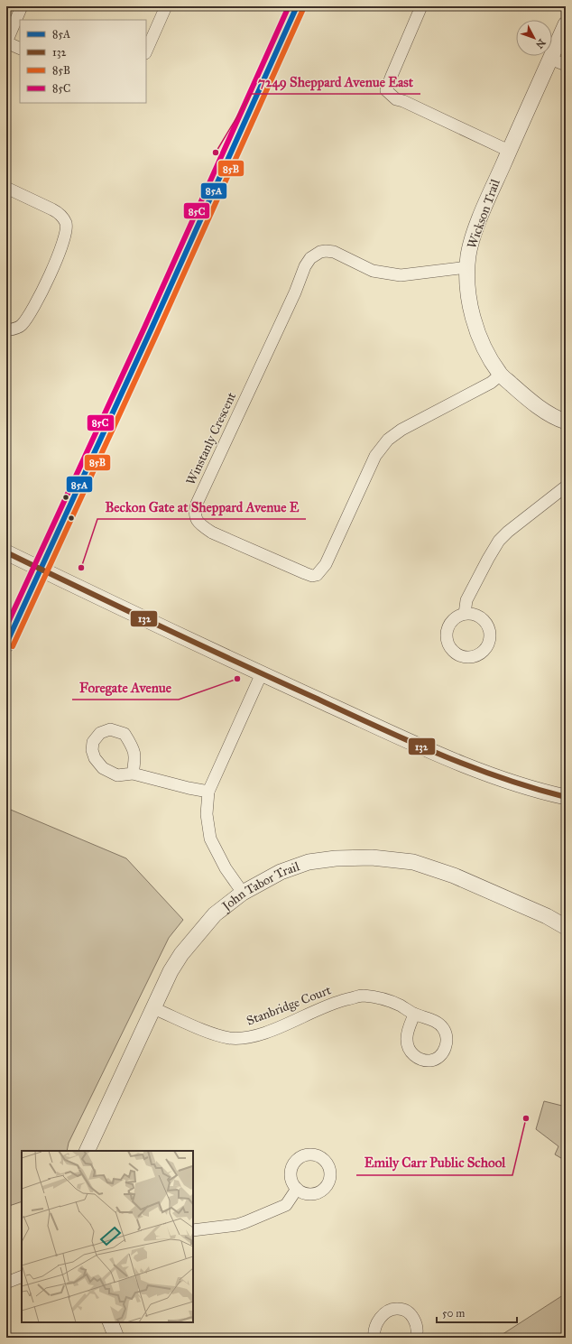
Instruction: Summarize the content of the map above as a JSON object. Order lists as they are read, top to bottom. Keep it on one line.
{"streets":{"street":["Wickson Trail","Winstanly Crescent","John Tabor Trail","Stanbridge Court"]},"crossings":[["Wickson Trail","Winstanly Crescent"],["John Tabor Trail","Stanbridge Court"]],"places":["7249 Sheppard Avenue East","Beckon Gate at Sheppard Avenue E","Foregate Avenue","Emily Carr Public School"],"lines":["transit line 85A","transit line 85C","transit line 85B","transit line 132"],"legend":["85A","132","85B","85C"],"scale_bar":"50 m","north":"bottom right"}
